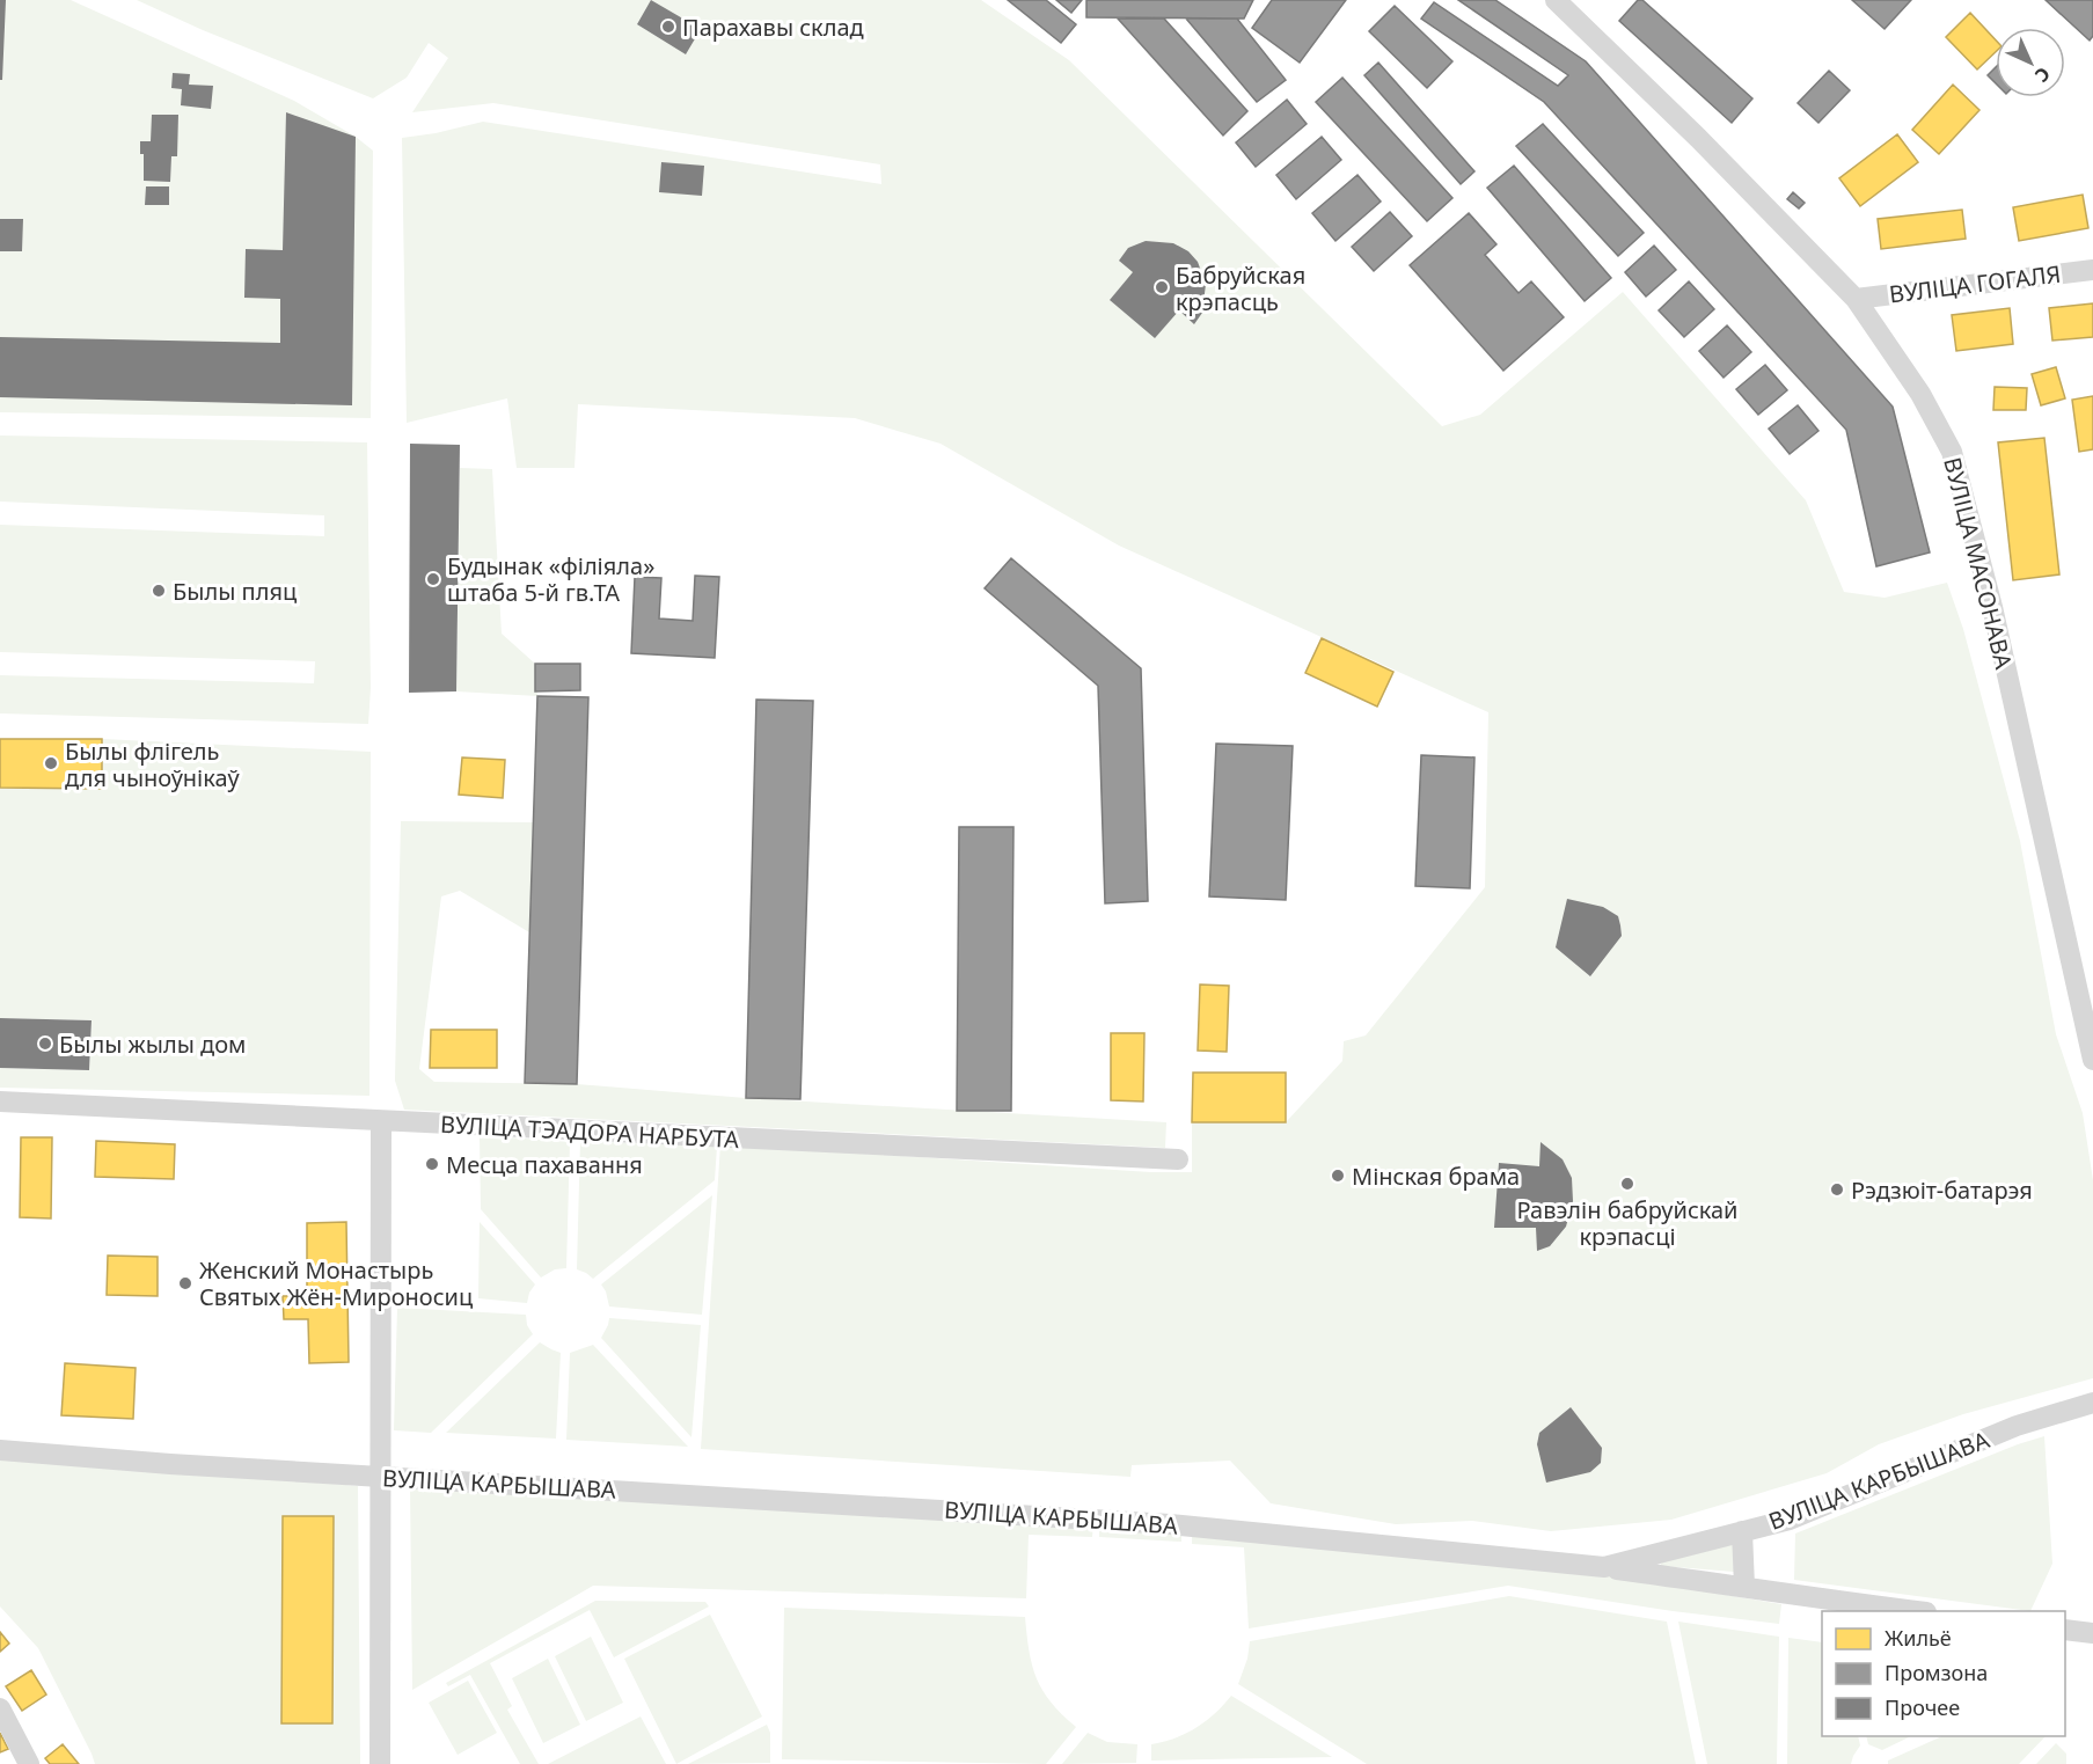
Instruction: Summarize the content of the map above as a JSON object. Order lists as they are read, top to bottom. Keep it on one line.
{"streets":{"street":["ВУЛІЦА ГОГАЛЯ","ВУЛІЦА МАСОНАВА","ВУЛІЦА ТЭАДОРА НАРБУТА","ВУЛІЦА КАРБЫШАВА"]},"crossings":[["ВУЛІЦА ГОГАЛЯ","ВУЛІЦА МАСОНАВА"]],"places":["Парахавы склад","Бабруйская крэпасць","Будынак «філіяла» штаба 5-й гв.ТА","Былы пляц","Былы флігель для чыноўнікаў","Былы жылы дом","Месца пахавання","Мінская брама","Равэлін бабруйскай крэпасці","Рэдзюіт-батарэя","Женский Монастырь Святых Жён-Мироносиц"],"legend":["Жильё","Промзона","Прочее"],"north":"bottom right"}
